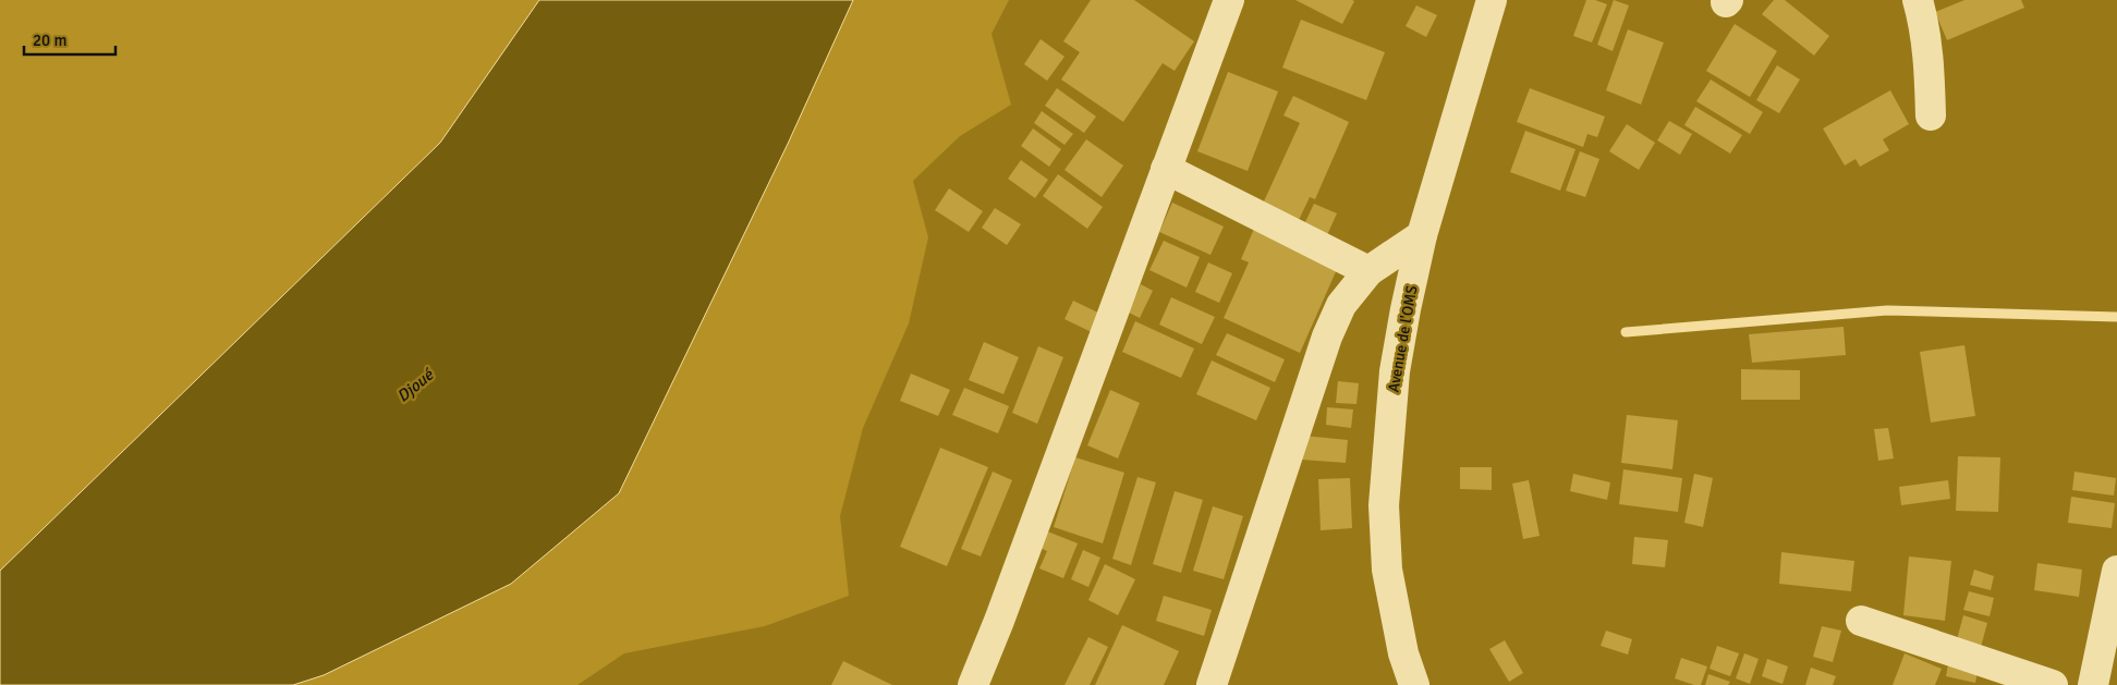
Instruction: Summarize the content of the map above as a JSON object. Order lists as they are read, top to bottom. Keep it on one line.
{"streets":{"street":["Avenue de l'OMS"]},"water":["Djoué"],"scale_bar":"20 m"}
